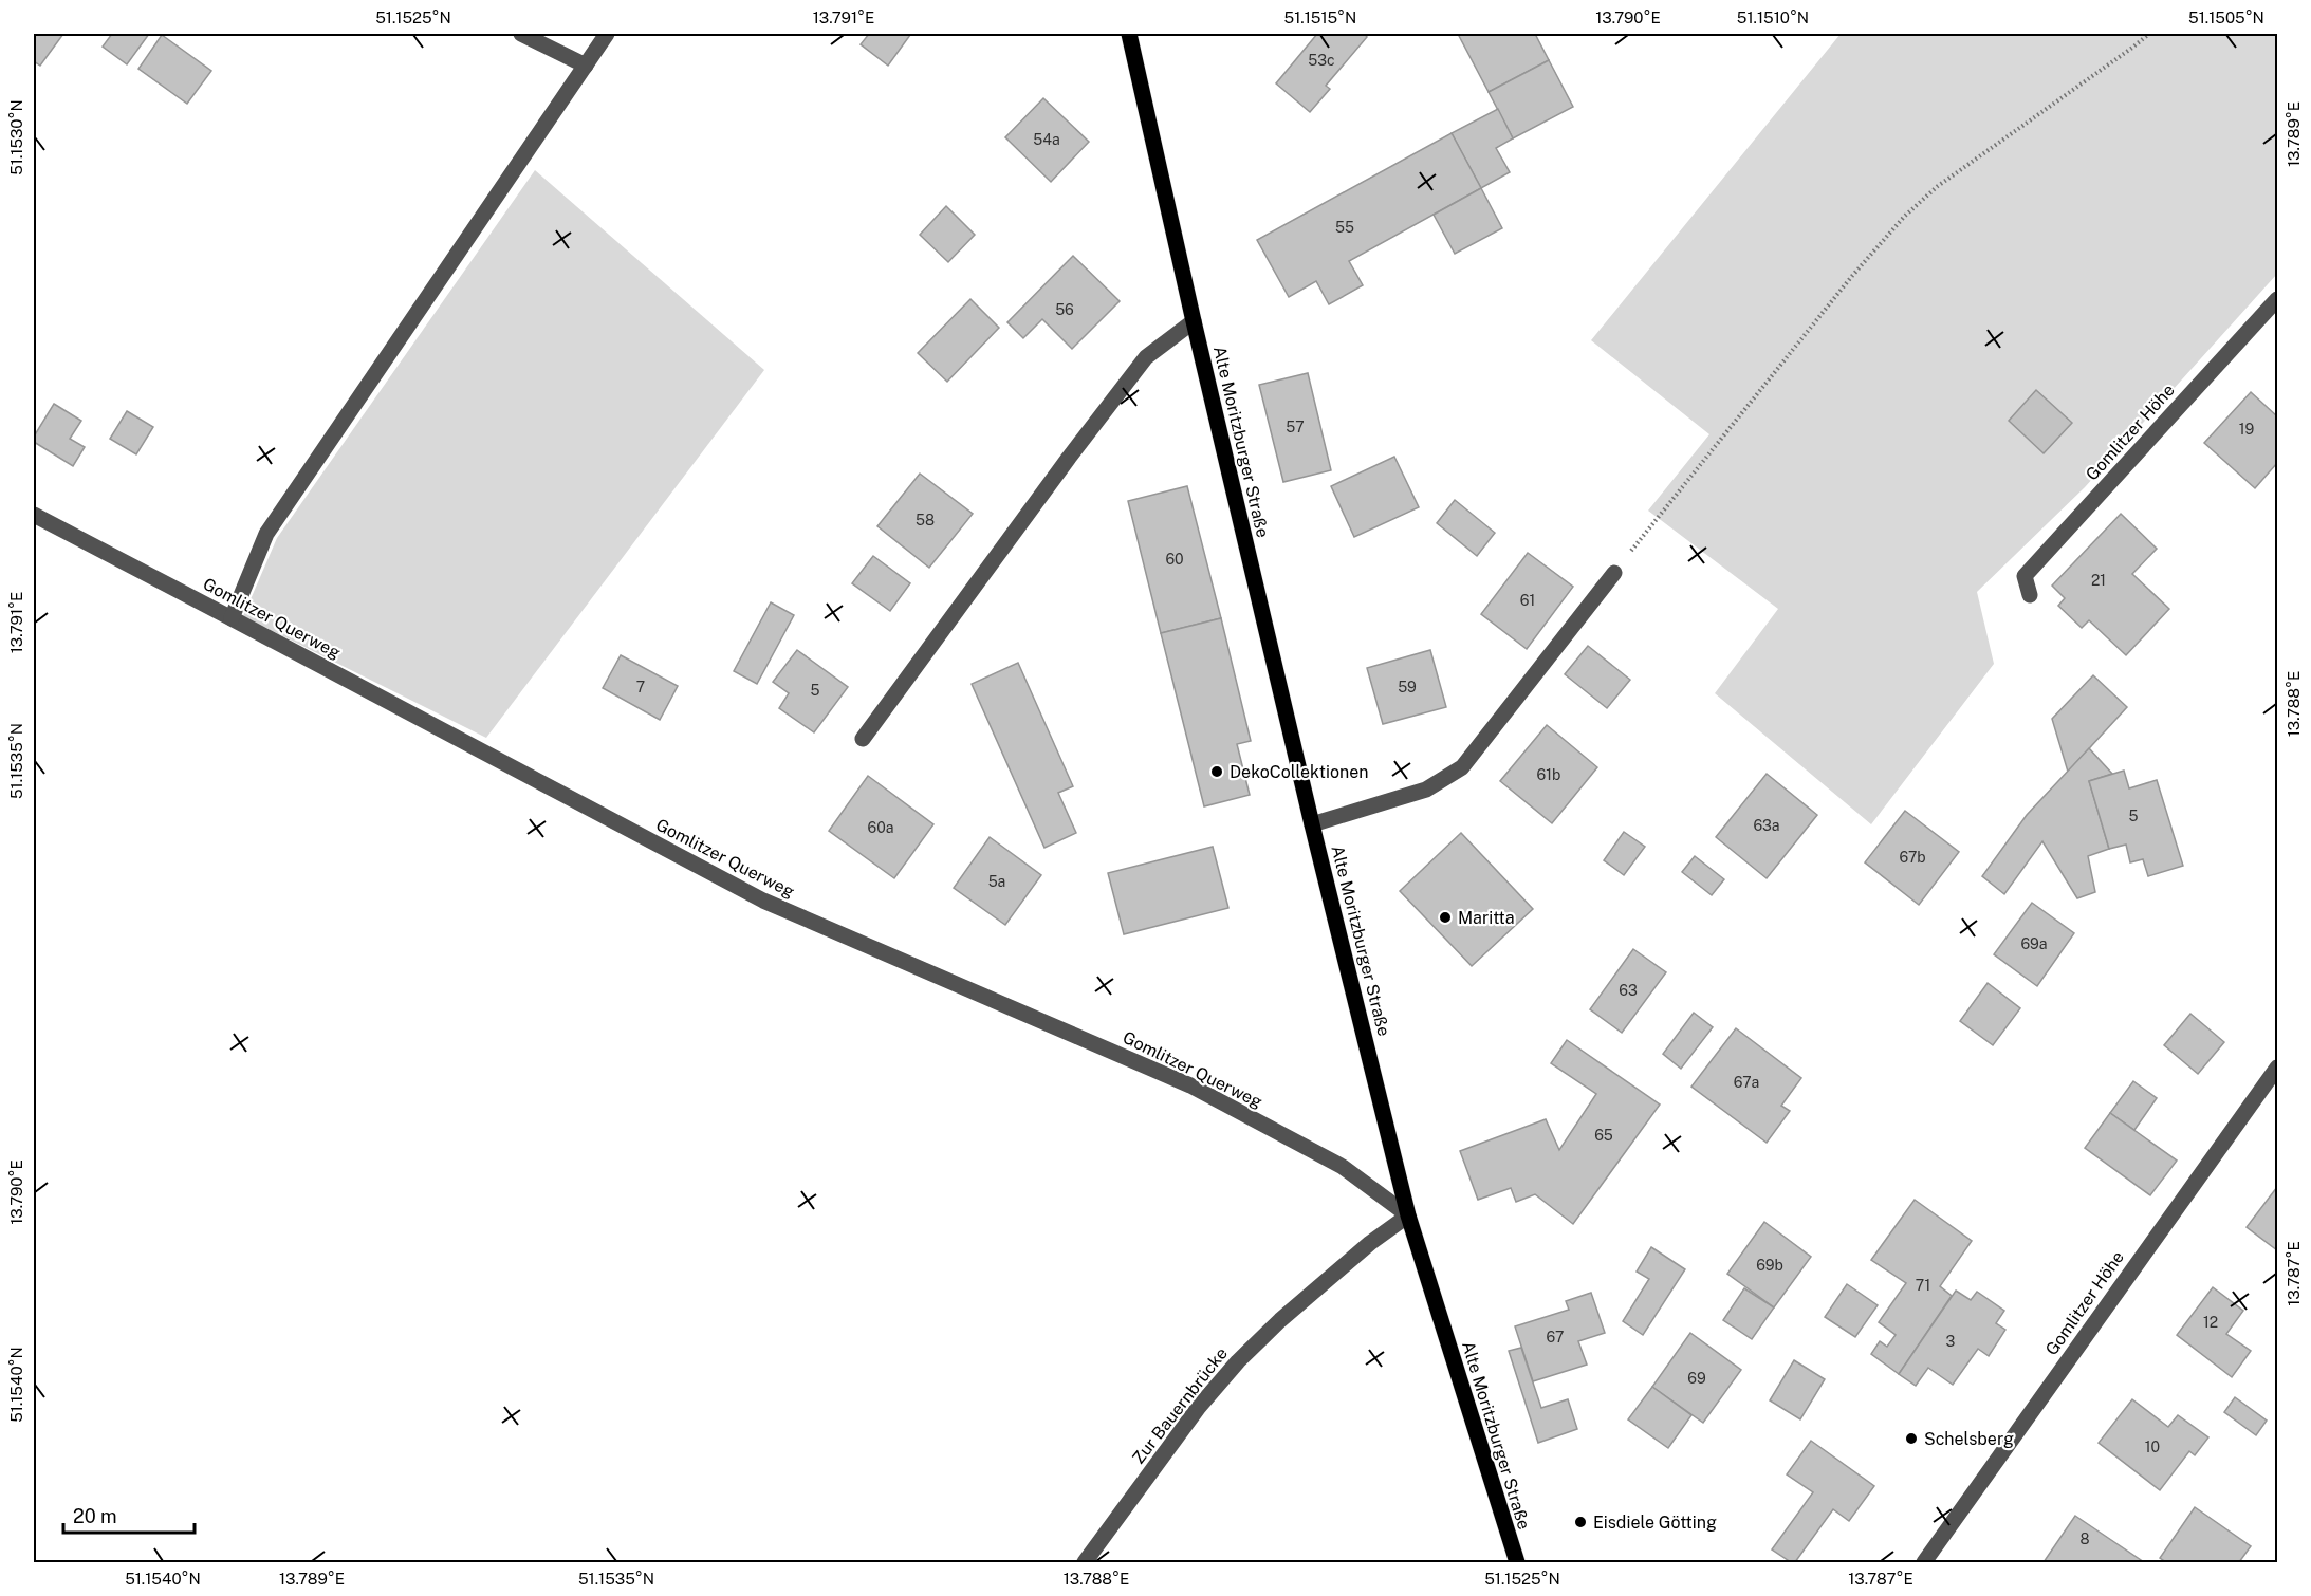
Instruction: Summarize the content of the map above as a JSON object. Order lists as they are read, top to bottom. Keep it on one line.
{"streets":{"main road":["Alte Moritzburger Straße"],"street":["Gomlitzer Höhe","Gomlitzer Querweg","Zur Bauernbrücke"]},"crossings":[["Alte Moritzburger Straße","Gomlitzer Querweg"],["Alte Moritzburger Straße","Zur Bauernbrücke"],["Gomlitzer Querweg","Zur Bauernbrücke"]],"places":["DekoCollektionen","Maritta","Schelsberg","Eisdiele Götting"],"house_numbers":["53c","54a","55","56","57","19","58","60","21","61","7","59","5","61b","5","63a","60a","67b","5a","69a","63","67a","65","69b","71","12","67","3","69","10","8"],"scale_bar":"20 m","coordinates":["51.1525°N","13.791°E","51.1515°N","13.790°E","51.1510°N","51.1505°N","13.789°E","51.1530°N","13.788°E","51.1535°N","13.787°E","51.1540°N"]}
